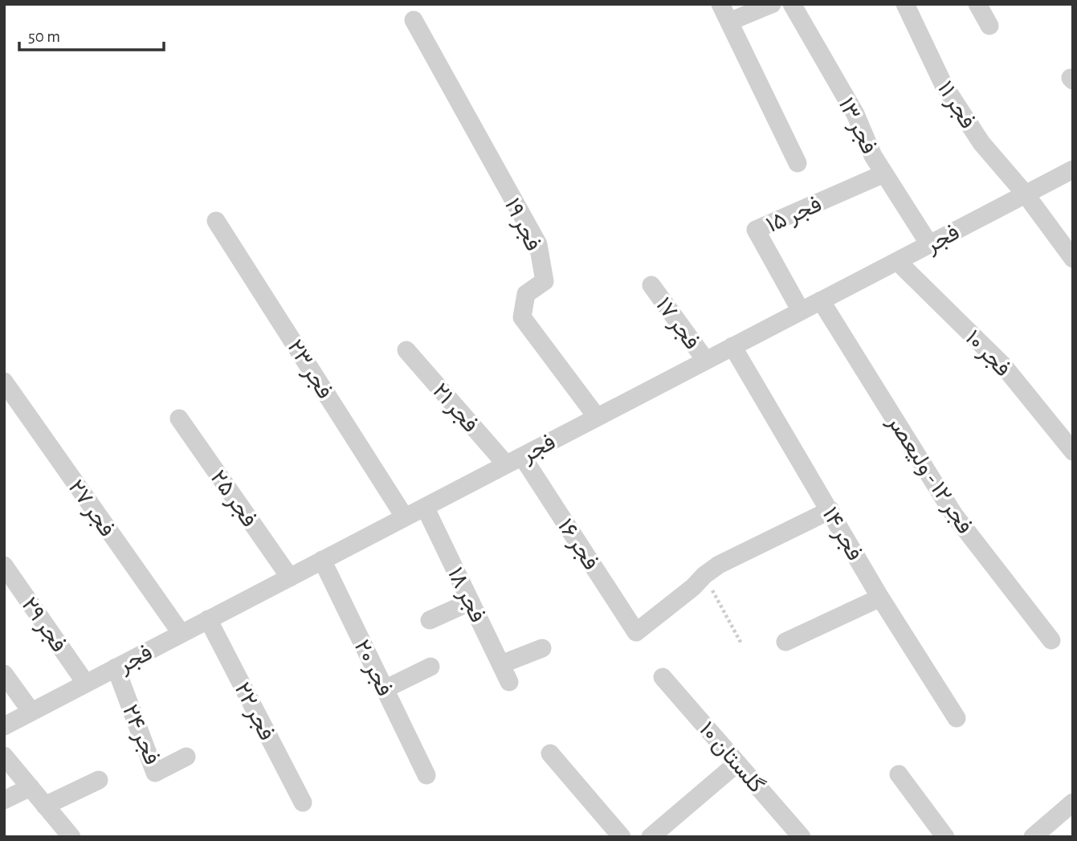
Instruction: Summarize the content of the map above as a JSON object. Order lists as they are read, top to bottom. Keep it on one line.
{"streets":{"street":["فجر ۱۱","فجر ۱۳","فجر ۱۵","فجر ۱۹","فجر","فجر ۱۷","فجر ۱۰","فجر ۲۳","فجر ۲۱","فجر ۱۲ - ولیعصر","فجر ۲۵","فجر ۲۷","فجر ۱۴","فجر ۱۶","فجر ۱۸","فجر ۲۹","فجر ۲۰","فجر ۲۲","فجر ۲۴","گلستان ۱۰"]},"crossings":[["فجر ۱۱","فجر"],["فجر ۱۳","فجر ۱۵"],["فجر ۱۳","فجر"],["فجر ۱۵","فجر"],["فجر ۱۹","فجر"],["فجر","فجر ۱۷"],["فجر","فجر ۱۰"],["فجر","فجر ۲۳"],["فجر","فجر ۲۱"],["فجر","فجر ۱۲ - ولیعصر"],["فجر","فجر ۲۵"],["فجر","فجر ۲۷"],["فجر","فجر ۱۴"],["فجر","فجر ۱۶"],["فجر","فجر ۱۸"],["فجر","فجر ۲۹"],["فجر","فجر ۲۰"],["فجر","فجر ۲۲"],["فجر","فجر ۲۴"],["فجر ۲۱","فجر ۱۶"]],"scale_bar":"50 m"}
